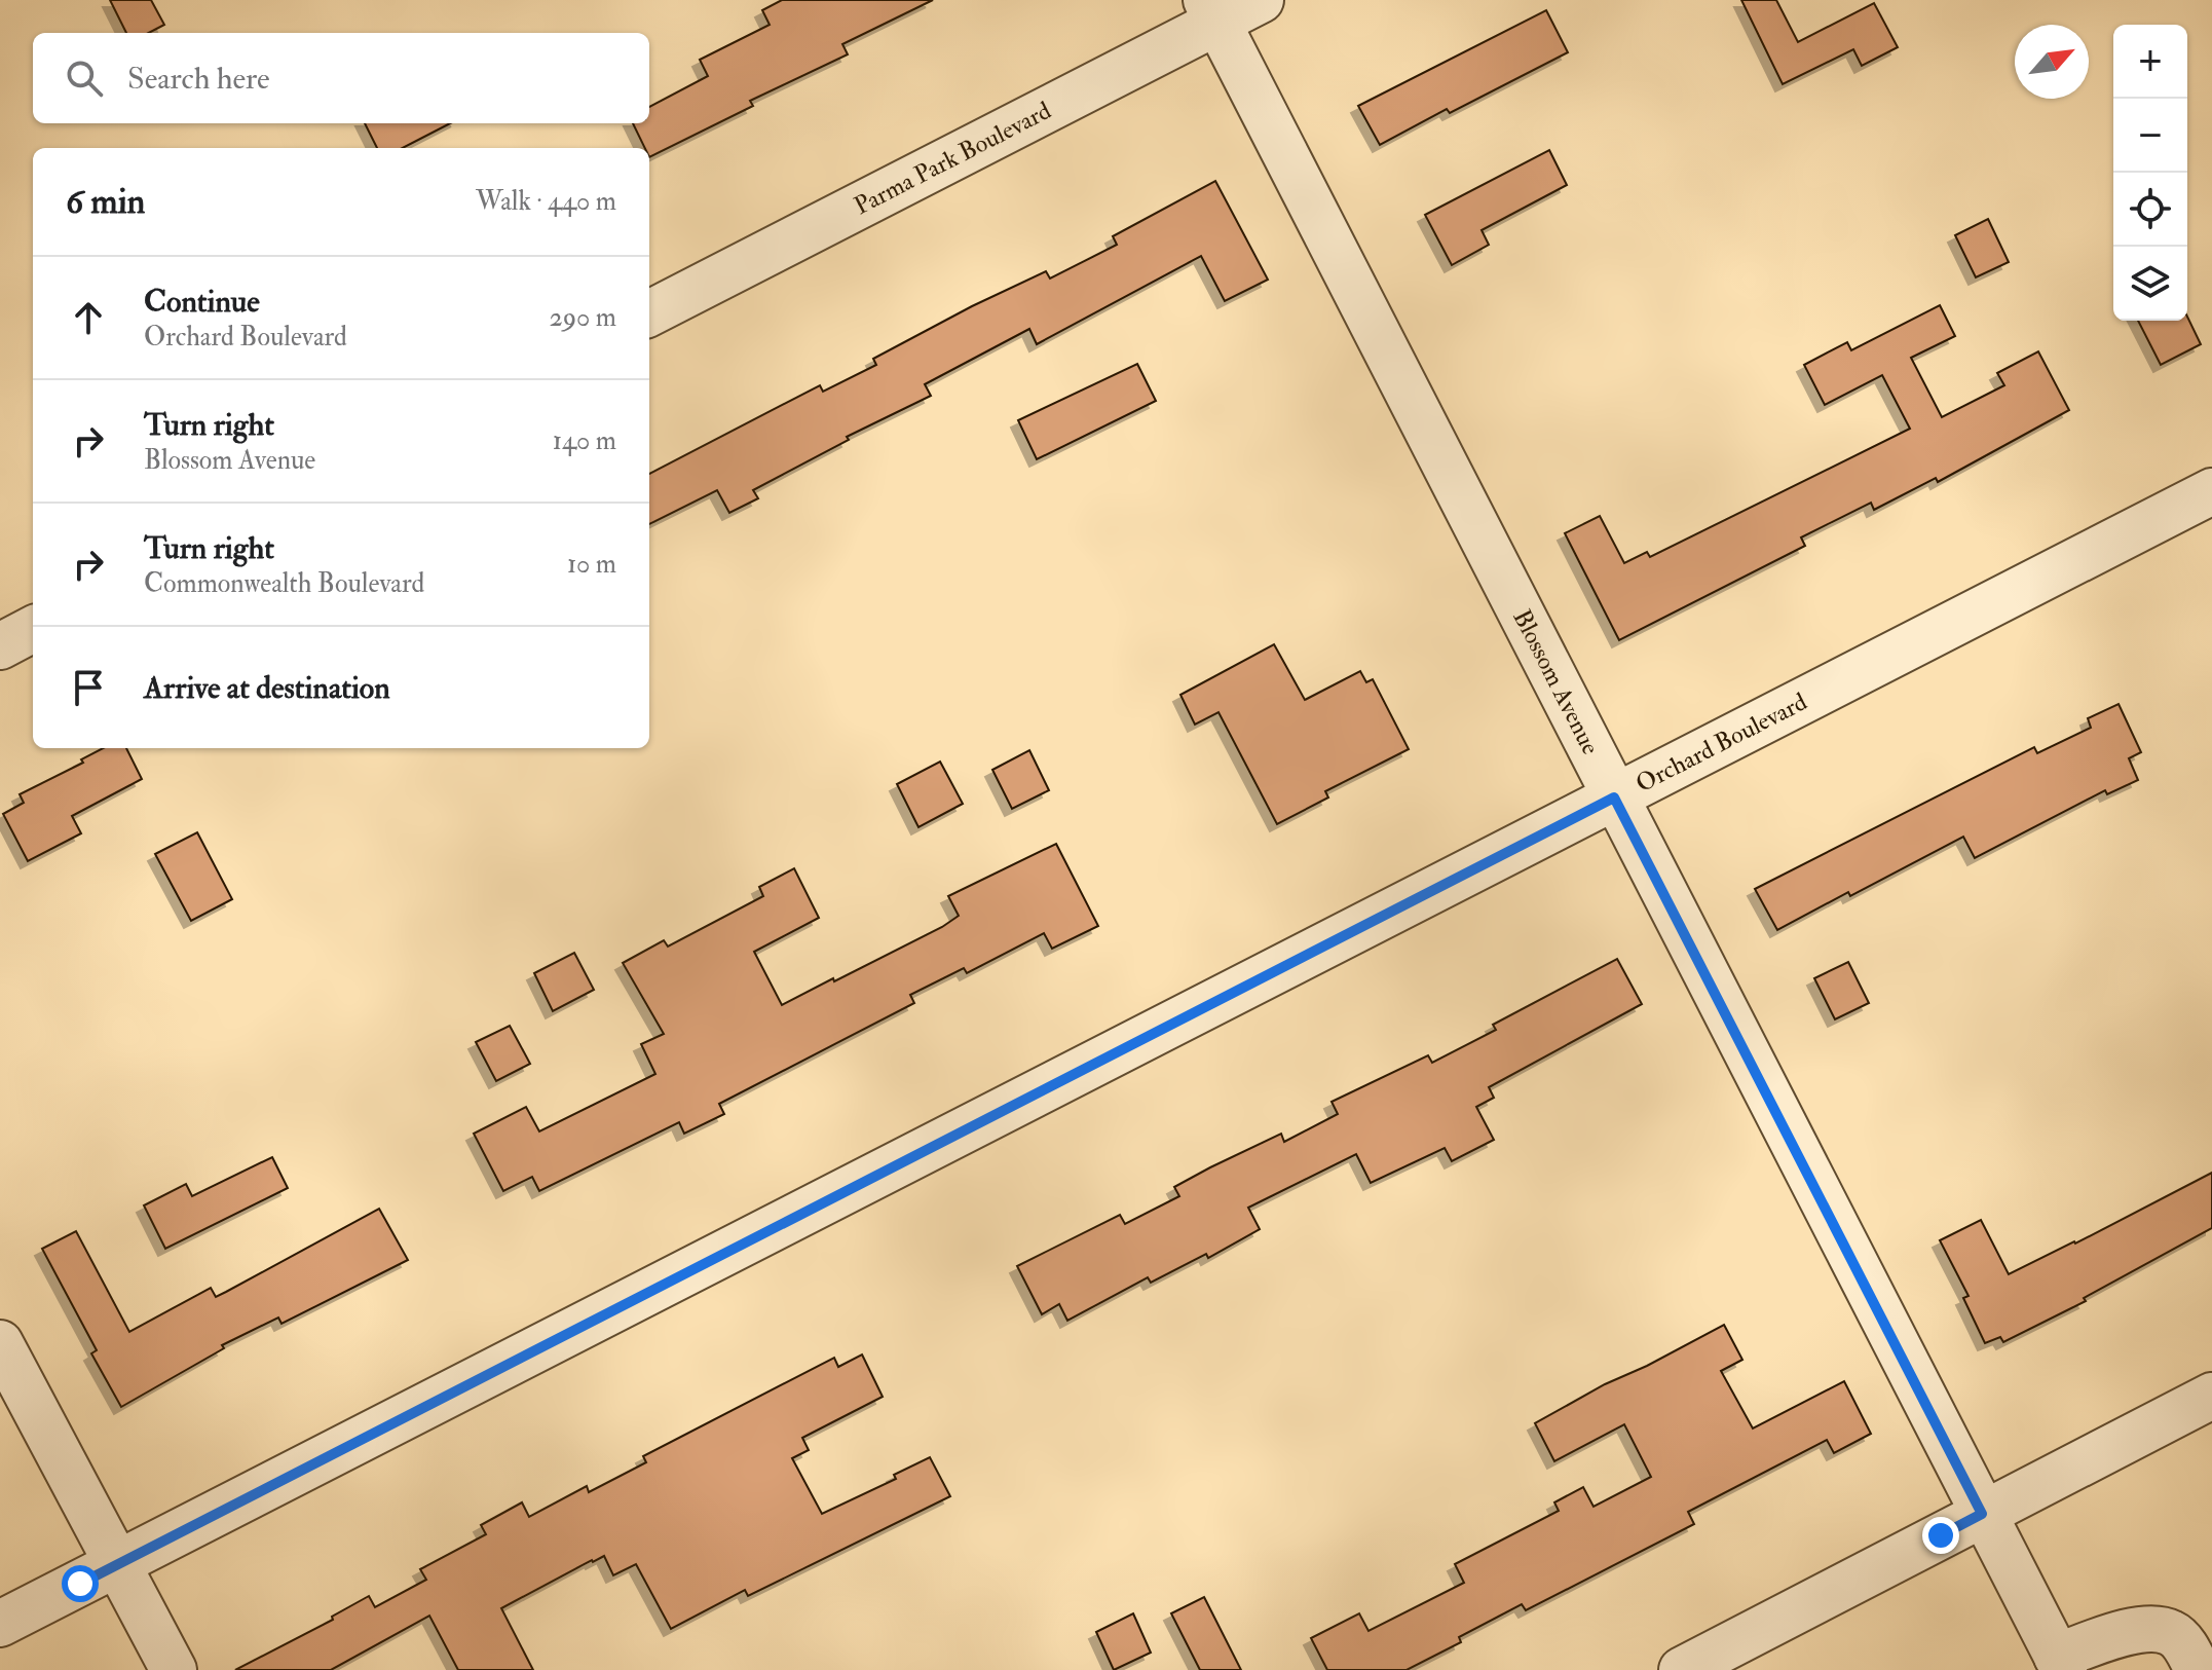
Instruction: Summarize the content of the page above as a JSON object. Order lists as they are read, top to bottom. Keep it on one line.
{"streets":{"street":["Parma Park Boulevard","Blossom Avenue","Orchard Boulevard"]},"crossings":[["Parma Park Boulevard","Blossom Avenue"],["Blossom Avenue","Orchard Boulevard"]],"north":"top right","page":{"map_buttons":["+","−"],"search":"Search here","heading":["6 min","Walk · 440 m"],"list":[["Continue","Orchard Boulevard","290 m"],["Turn right","Blossom Avenue","140 m"],["Turn right","Commonwealth Boulevard","10 m"],"Arrive at destination"]}}
